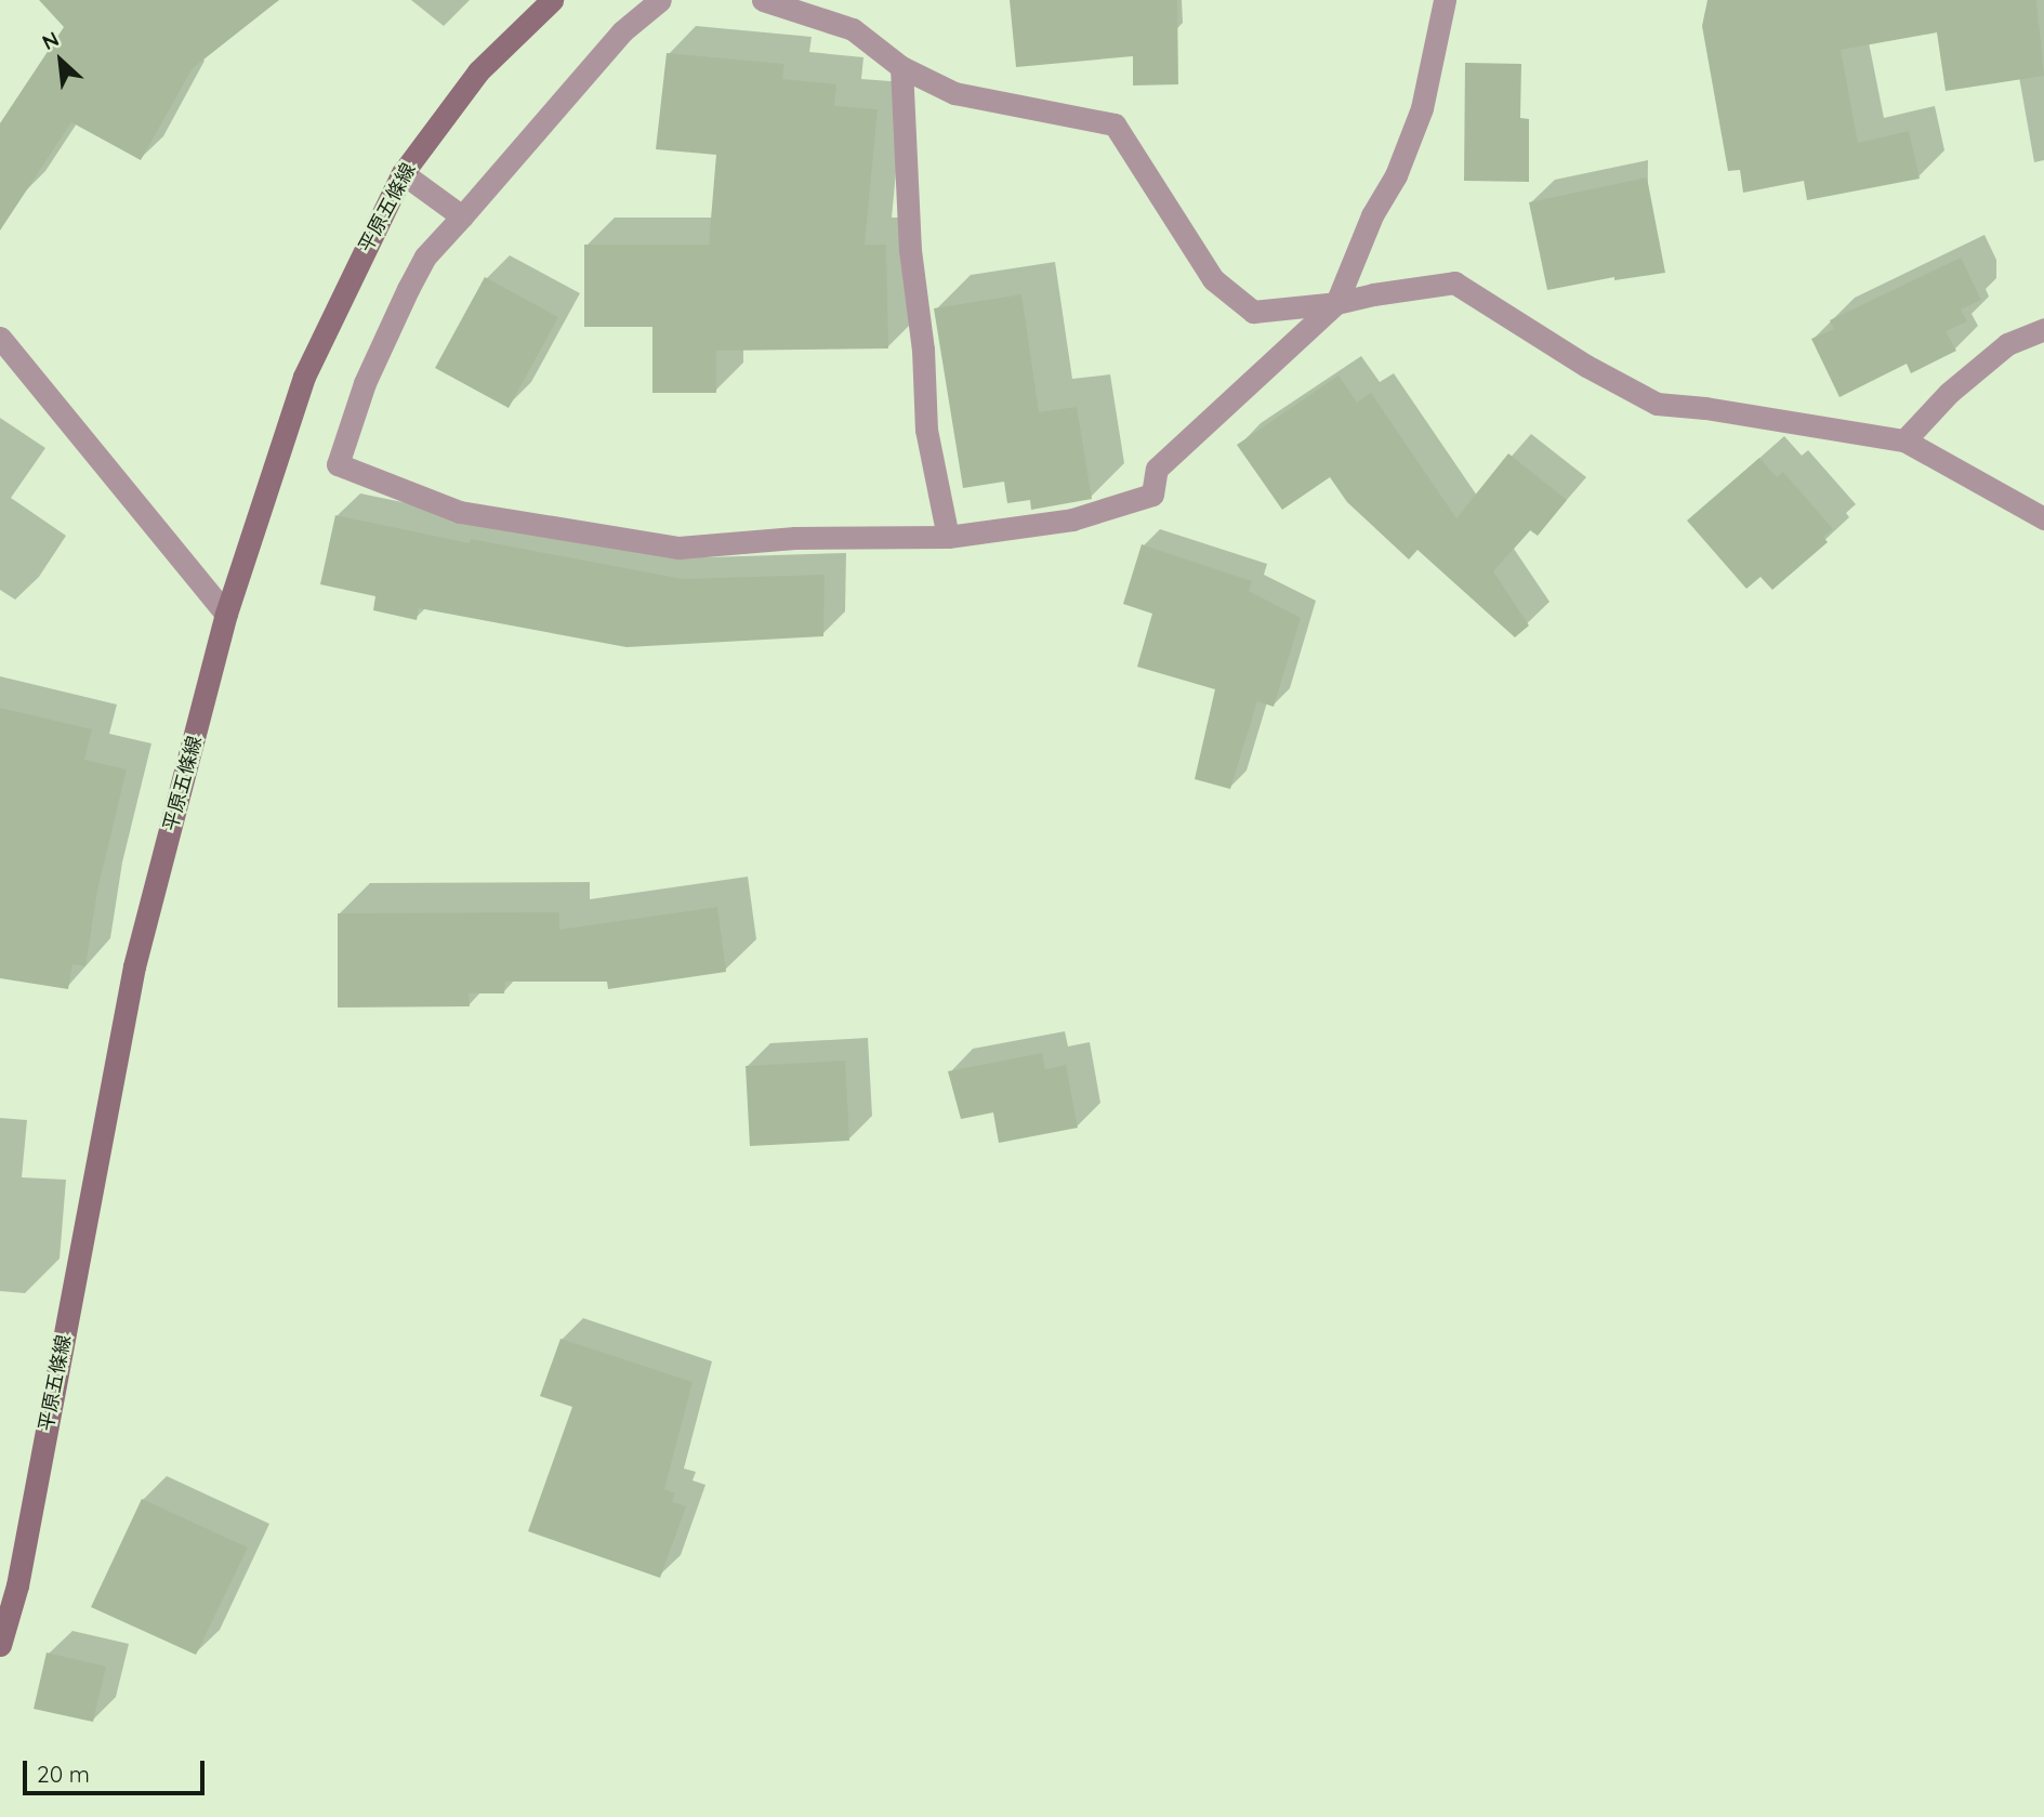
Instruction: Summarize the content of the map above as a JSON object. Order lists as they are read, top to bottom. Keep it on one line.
{"streets":{"main road":["平原五條線"]},"scale_bar":"20 m","north":"top left"}
